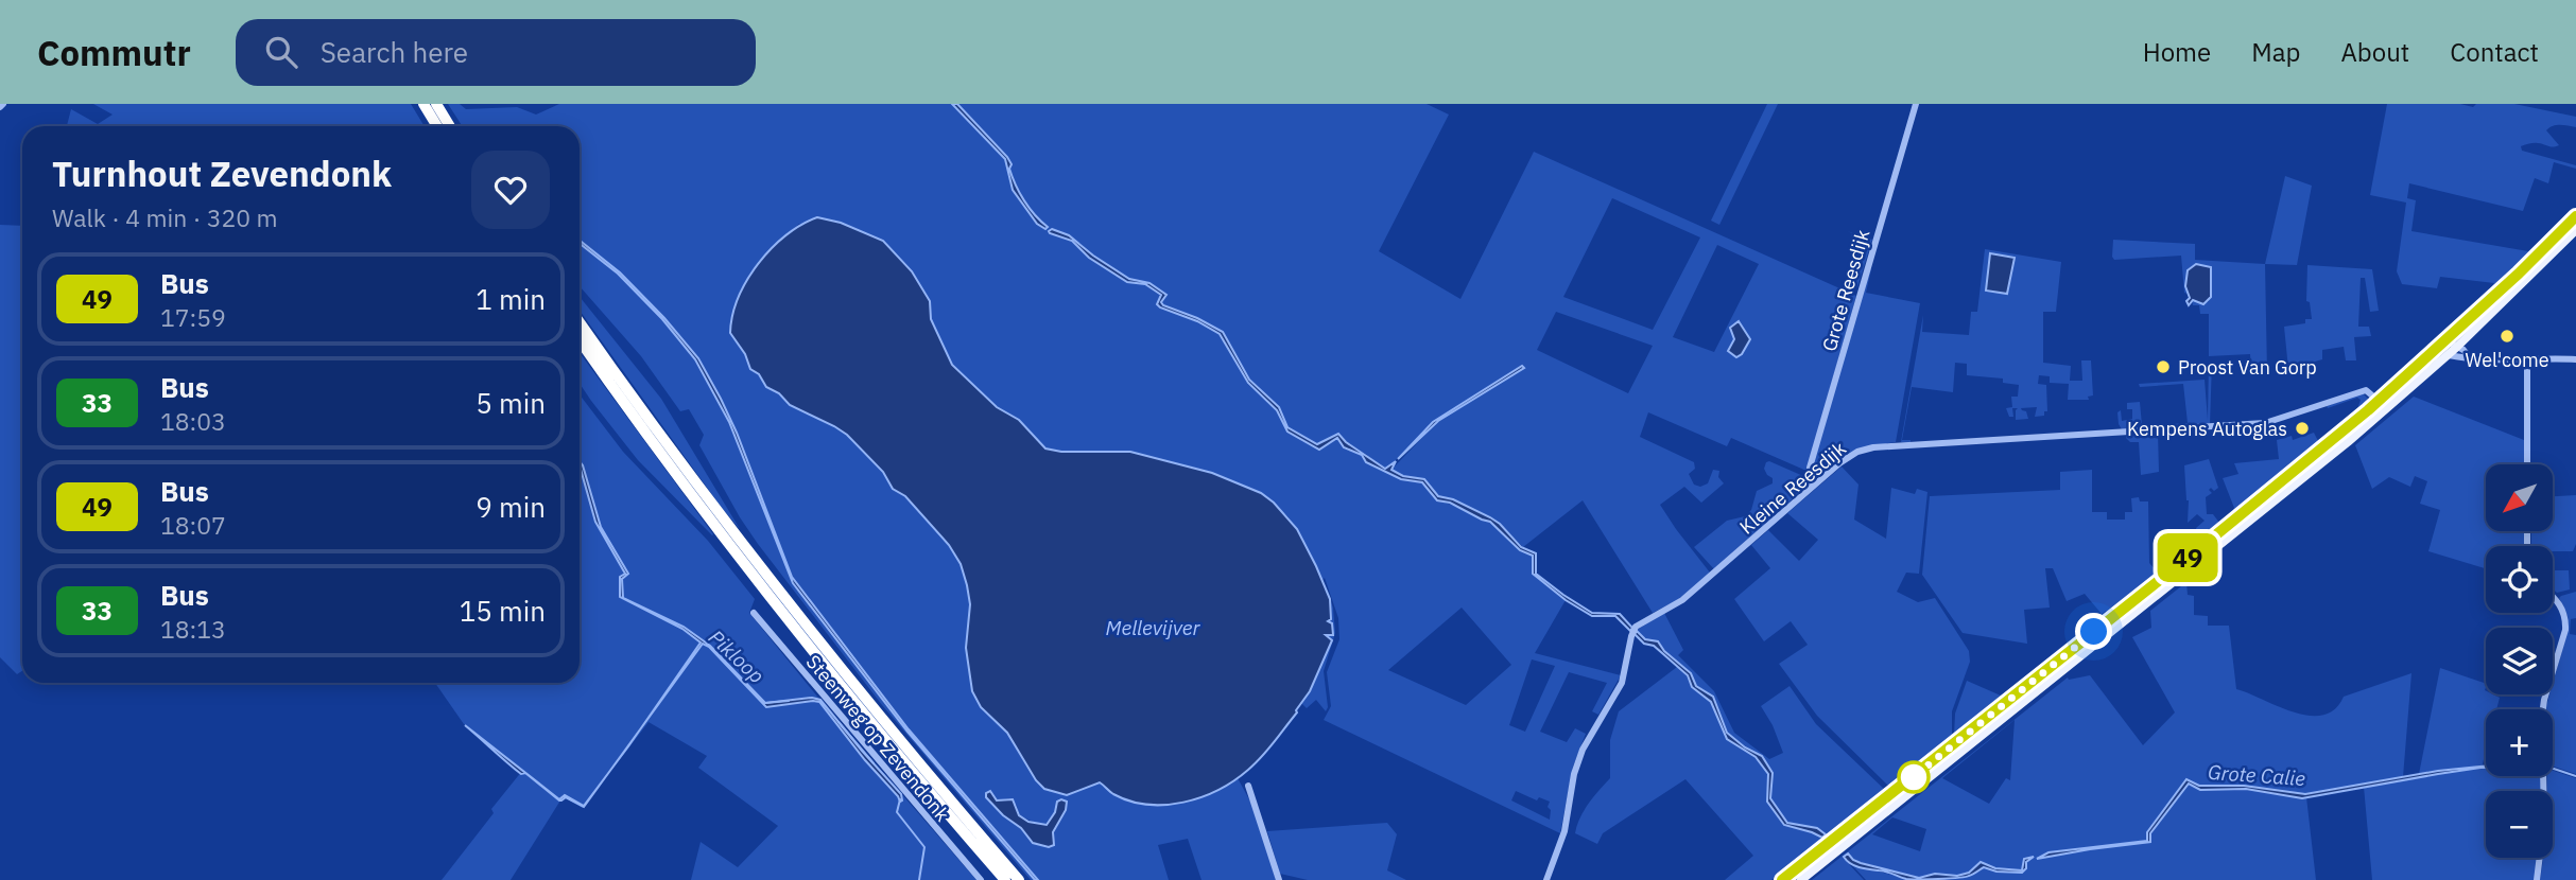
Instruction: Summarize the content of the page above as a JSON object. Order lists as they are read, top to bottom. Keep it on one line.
{"streets":{"street":["Grote Reesdijk","Kleine Reesdijk","Steenweg op Zevendonk"]},"crossings":[["Grote Reesdijk","Kleine Reesdijk"]],"water":["Mellevijver","Pikloop","Grote Calie"],"places":["Wel'come","Proost Van Gorp","Kempens Autoglas"],"lines":["bus line 49"],"north":"bottom left","page":{"header":"Commutr","search":"Search here","nav":["Home","Map","About","Contact"],"on_map":"49","heading":["Turnhout Zevendonk","Walk · 4 min · 320 m"],"list":[{"mark":"49","name":"Bus","note":"17:59","value":"1 min"},{"mark":"33","name":"Bus","note":"18:03","value":"5 min"},{"mark":"49","name":"Bus","note":"18:07","value":"9 min"},{"mark":"33","name":"Bus","note":"18:13","value":"15 min"}],"map_buttons":["+","−"]}}
